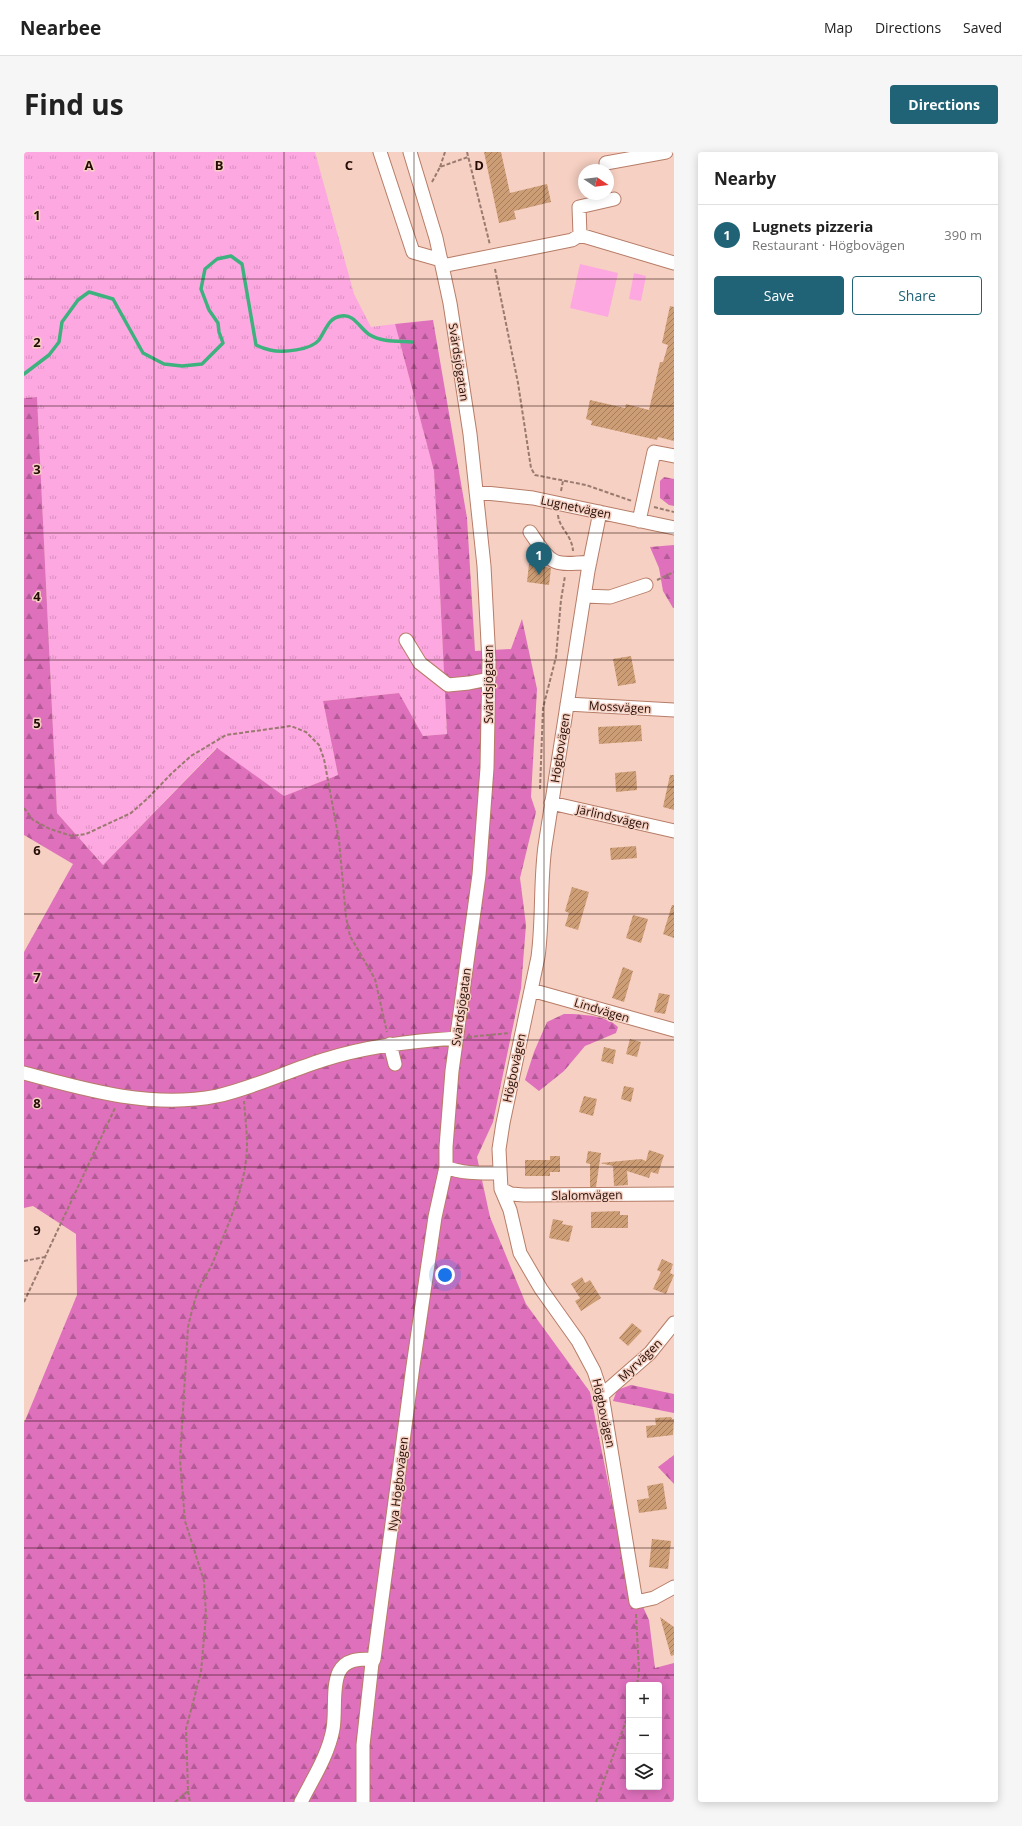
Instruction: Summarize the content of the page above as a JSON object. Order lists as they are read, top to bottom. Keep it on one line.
{"streets":{"street":["Svärdsjögatan","Lugnetvägen","Mossvägen","Högbovägen","Järlindsvägen","Lindvägen","Slalomvägen","Myrvägen","Nya Högbovägen"]},"crossings":[["Svärdsjögatan","Lugnetvägen"],["Svärdsjögatan","Nya Högbovägen"],["Lugnetvägen","Högbovägen"],["Mossvägen","Högbovägen"],["Högbovägen","Järlindsvägen"],["Högbovägen","Lindvägen"],["Högbovägen","Slalomvägen"],["Högbovägen","Myrvägen"]],"north":"right","page":{"header":"Nearbee","nav":["Map","Directions","Saved"],"title":"Find us","buttons":["Directions",["Save","Share"]],"heading":"Nearby","list":[{"mark":"1","name":"Lugnets pizzeria","note":"Restaurant · Högbovägen","value":"390 m"}],"pins":"1","map_buttons":["+","−"]},"grid":{"columns":["A","B","C","D"],"rows":["1","2","3","4","5","6","7","8","9"]}}
